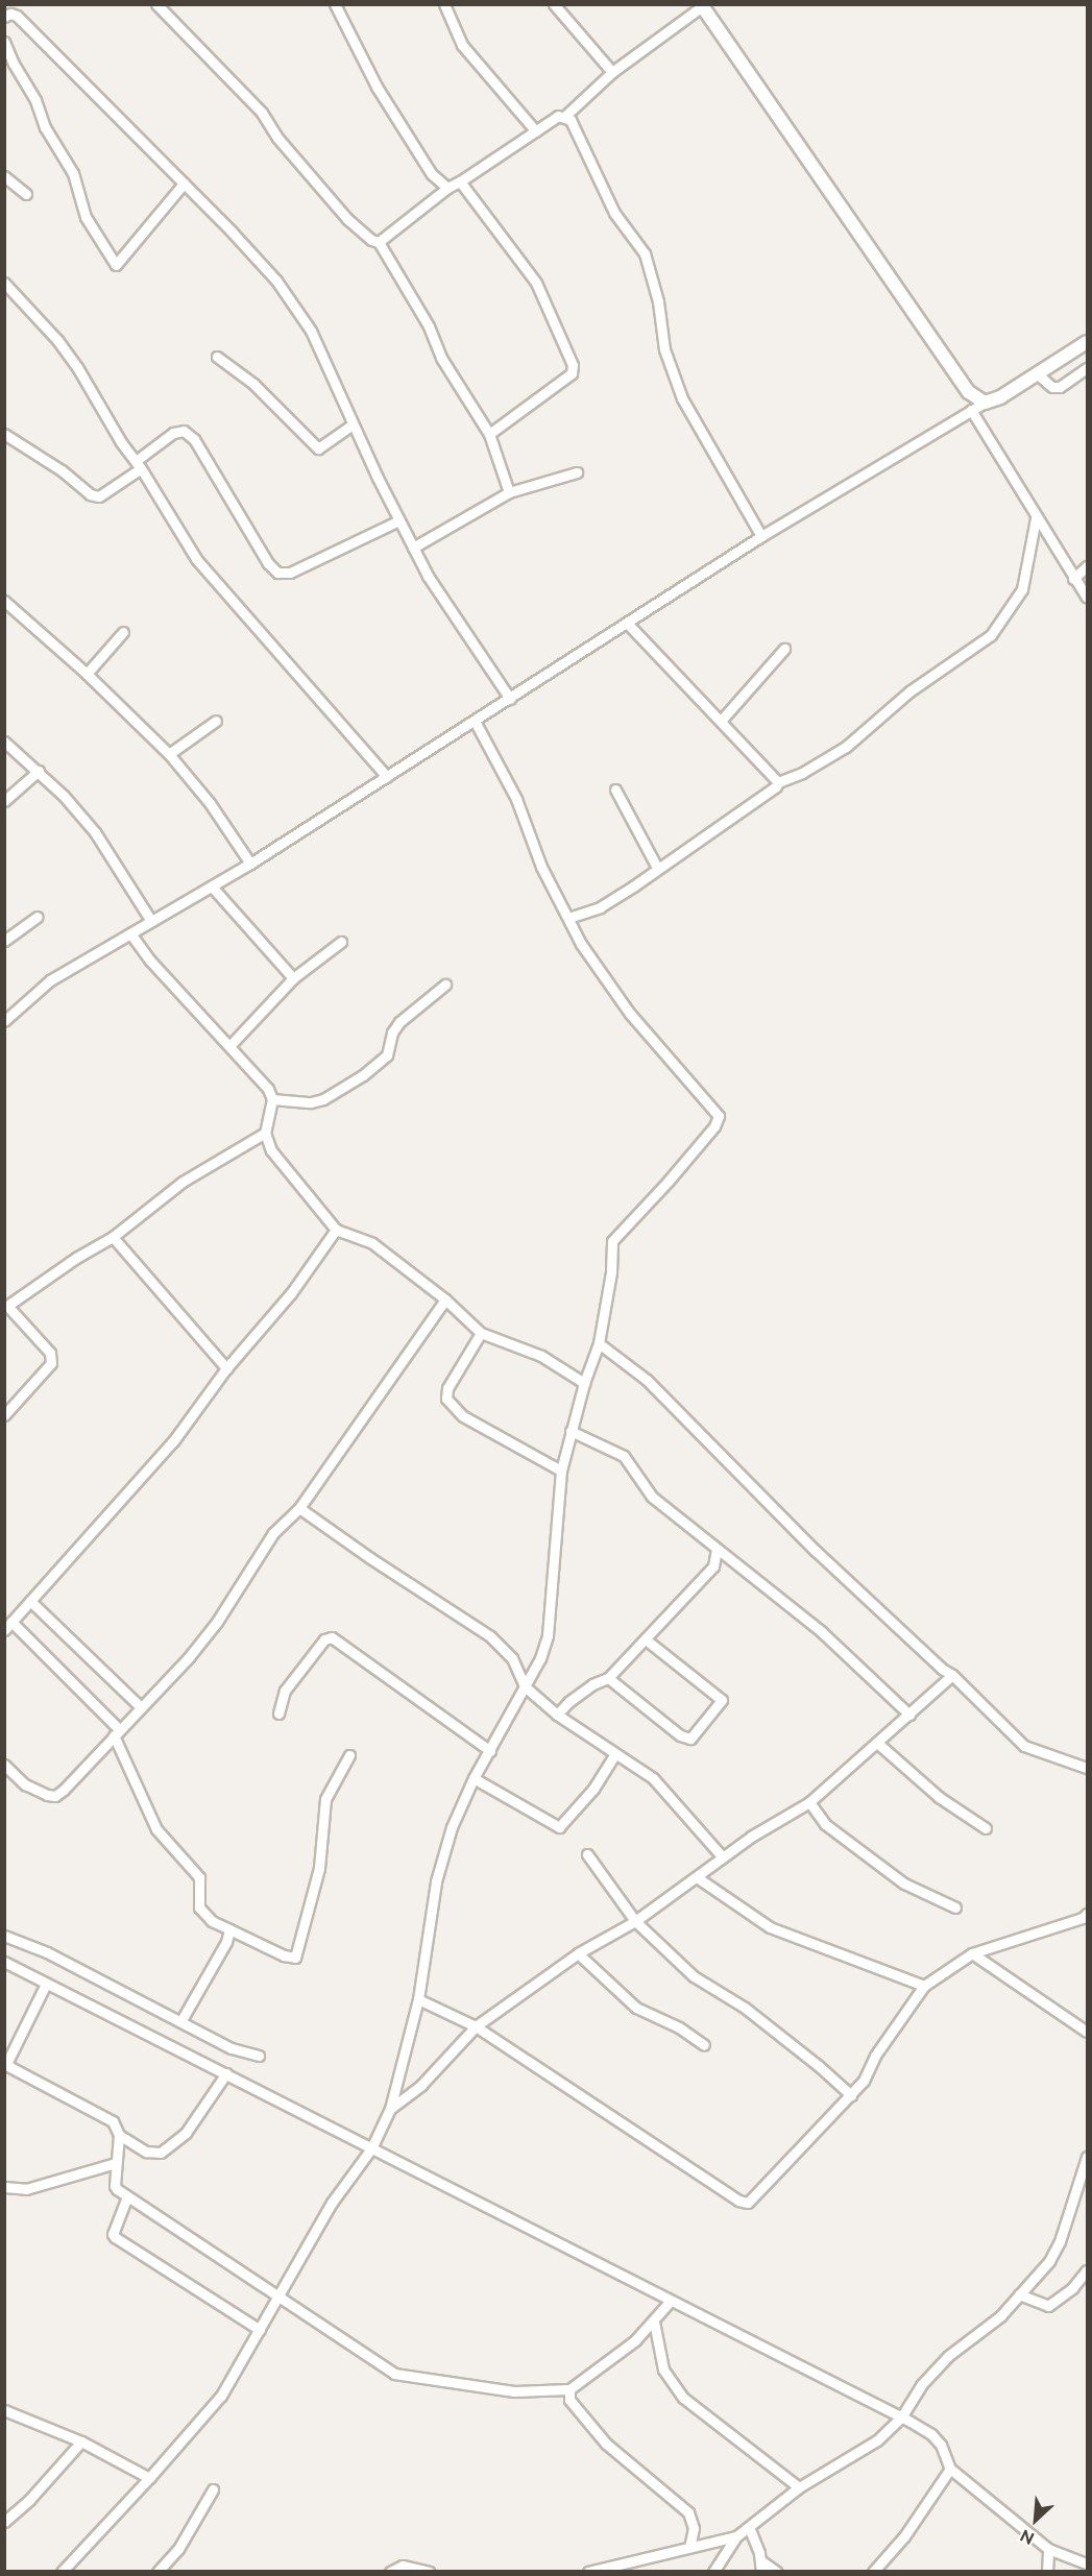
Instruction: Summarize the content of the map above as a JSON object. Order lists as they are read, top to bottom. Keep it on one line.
{"north":"bottom left"}
